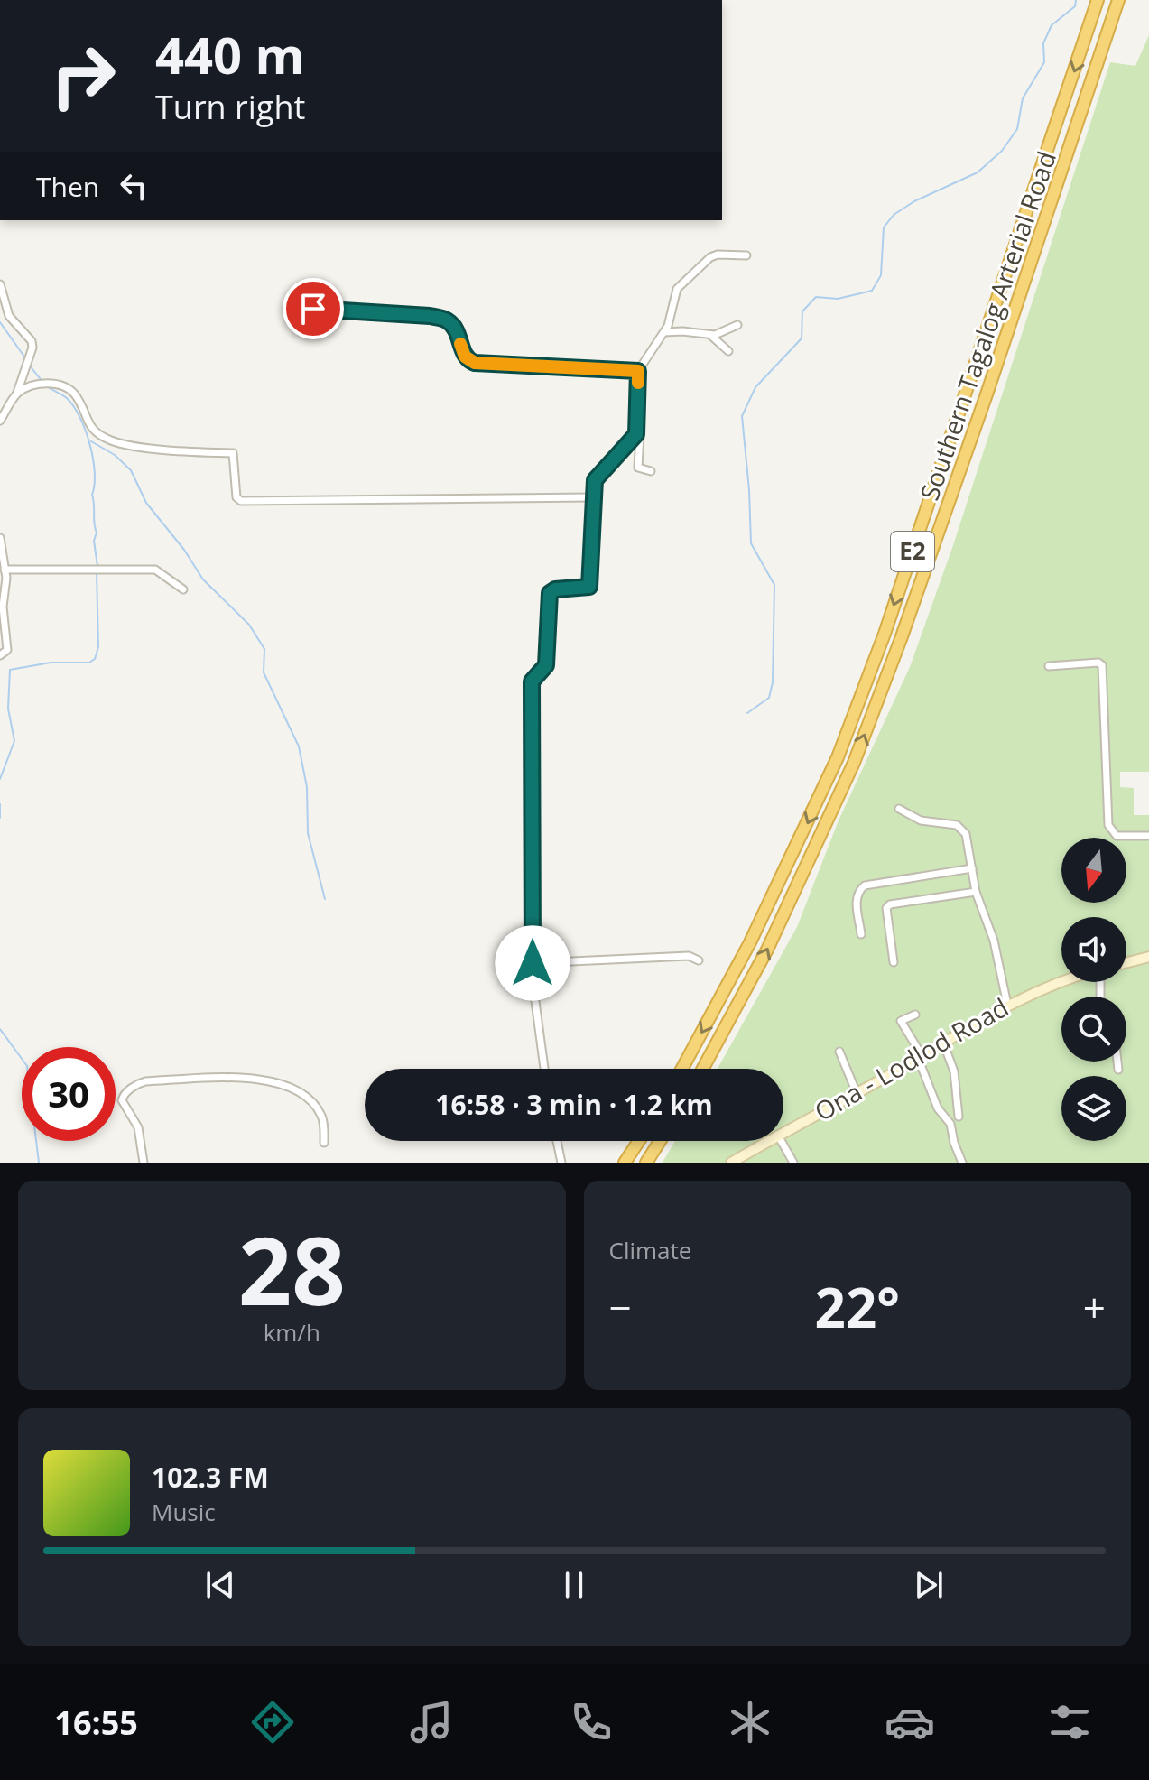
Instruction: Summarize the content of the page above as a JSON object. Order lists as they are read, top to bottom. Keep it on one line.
{"streets":{"highway":["Southern Tagalog Arterial Road","E2"],"main road":["Ona - Lodlod Road"]},"north":"bottom","page":{"turn":["440 m","Turn right"],"then":"Then","limit":"30","trip":"16:58 · 3 min · 1.2 km","tile":[["28","km/h"],"Climate"],"heat":["−","22°","+"],"song":["102.3 FM","Music"],"tabs":"16:55"}}
